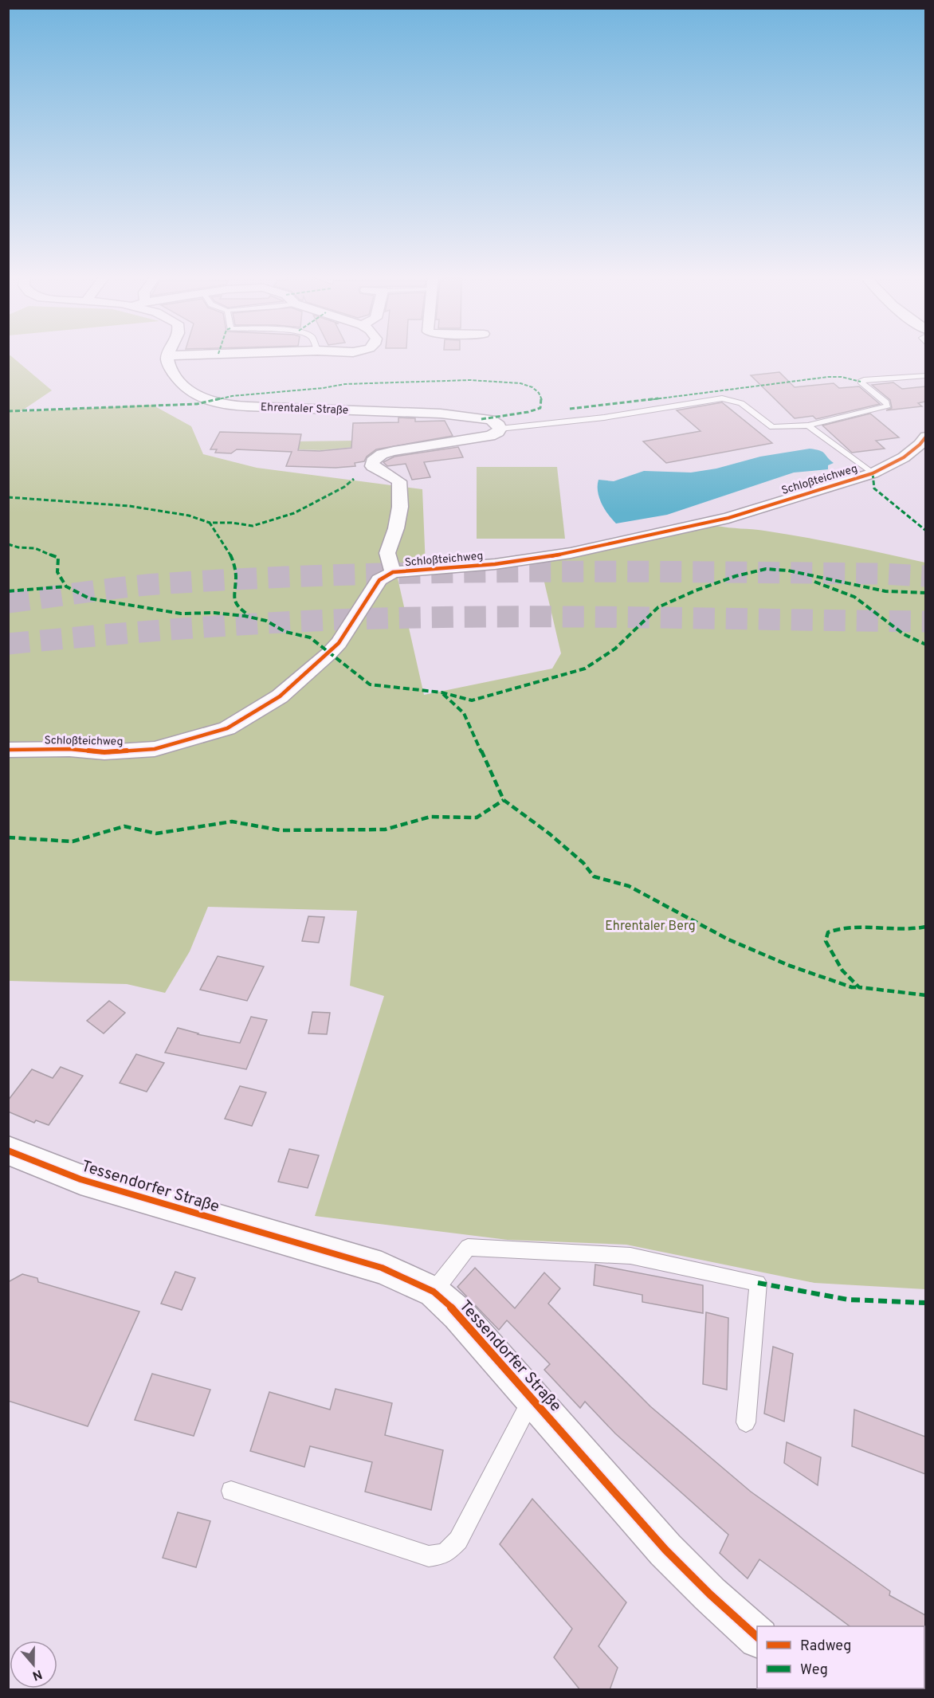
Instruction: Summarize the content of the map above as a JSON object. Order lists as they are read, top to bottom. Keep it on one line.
{"streets":{"street":["Ehrentaler Straße","Schloßteichweg","Tessendorfer Straße"]},"parks":["Ehrentaler Berg"],"legend":["Radweg","Weg"],"north":"bottom"}
